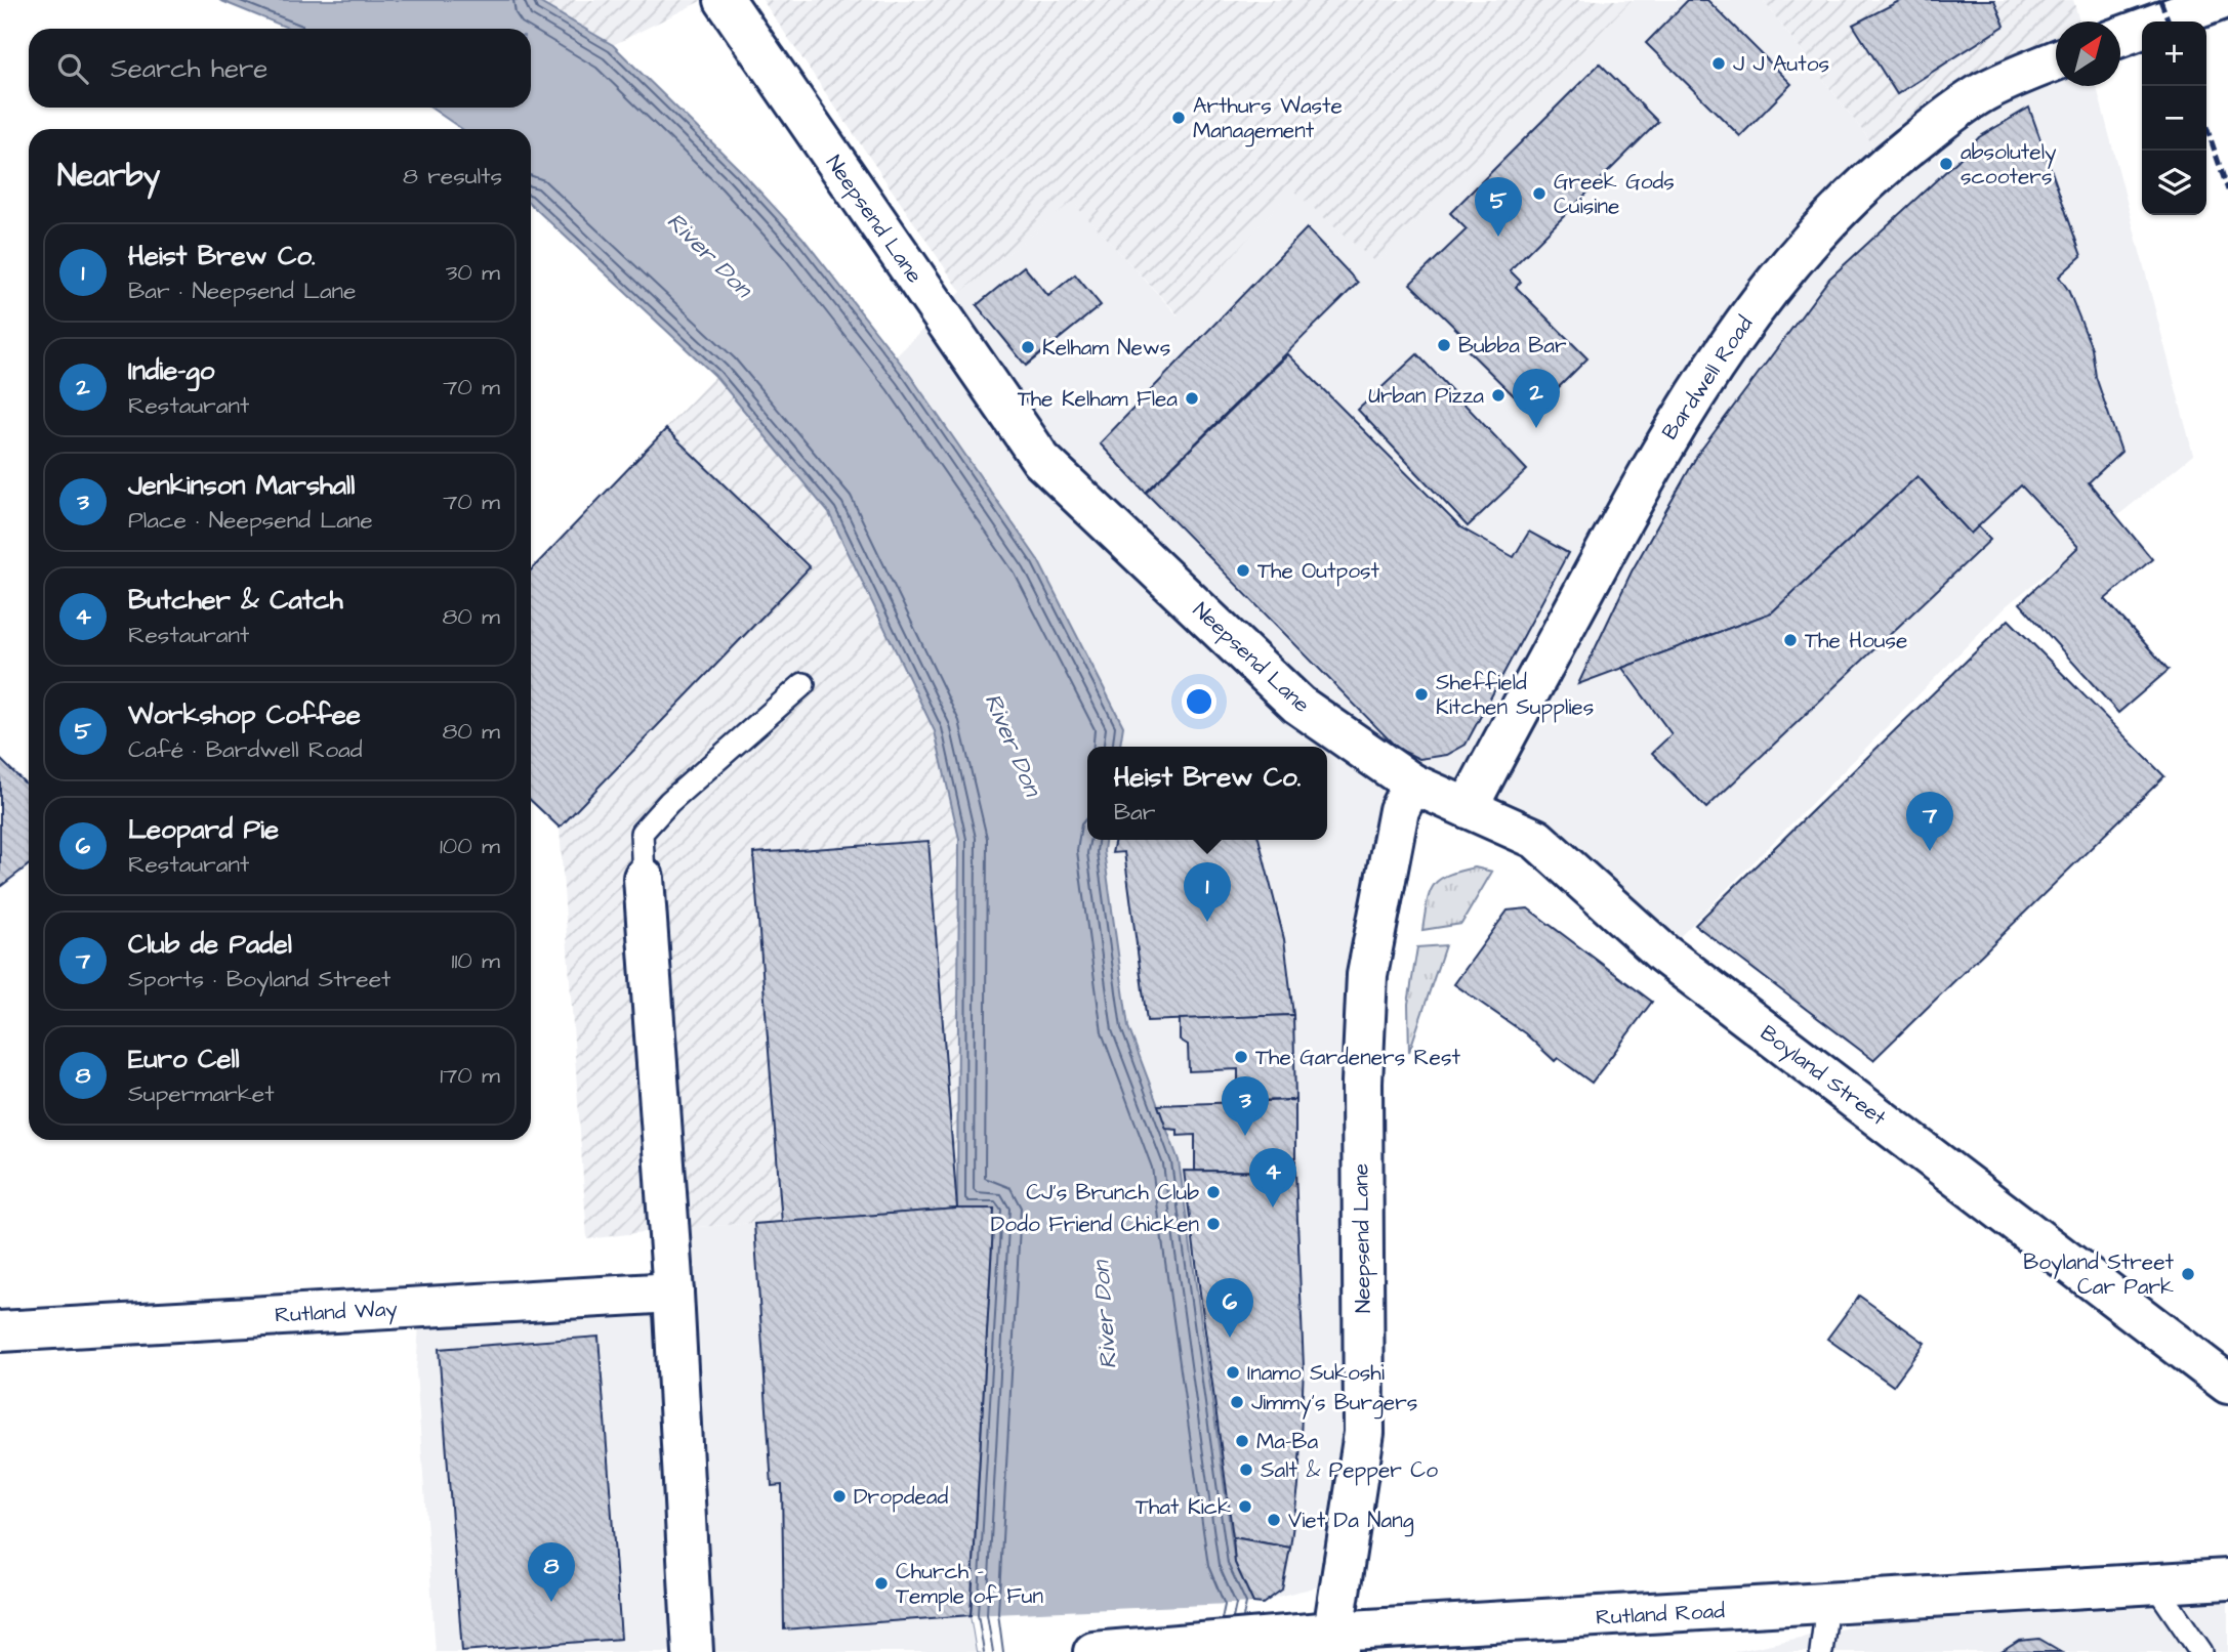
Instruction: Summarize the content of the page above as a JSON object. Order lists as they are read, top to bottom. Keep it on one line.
{"streets":{"street":["Neepsend Lane","Bardwell Road","Boyland Street","Rutland Way","Rutland Road"]},"crossings":[["Neepsend Lane","Boyland Street"],["Neepsend Lane","Rutland Road"],["Bardwell Road","Boyland Street"]],"water":["River Don"],"places":["J J Autos","Arthurs Waste Management","absolutely scooters","Greek Gods Cuisine","Bubba Bar","Kelham News","Urban Pizza","The Kelham Flea","The Outpost","The House","Sheffield Kitchen Supplies","The Gardeners Rest","CJ's Brunch Club","Dodo Friend Chicken","Boyland Street Car Park","Inamo Sukoshi","Jimmy's Burgers","Ma-Ba","Salt & Pepper Co","Dropdead","That Kick","Viet Da Nang","Church - Temple of Fun"],"north":"top right","page":{"map_buttons":["+","−"],"search":"Search here","heading":["Nearby","8 results"],"pins":["5","2","7","1","3","4","6","8"],"list":[{"mark":"1","name":"Heist Brew Co.","note":"Bar · Neepsend Lane","value":"30 m"},{"mark":"2","name":"Indie-go","note":"Restaurant","value":"70 m"},{"mark":"3","name":"Jenkinson Marshall","note":"Place · Neepsend Lane","value":"70 m"},{"mark":"4","name":"Butcher & Catch","note":"Restaurant","value":"80 m"},{"mark":"5","name":"Workshop Coffee","note":"Café · Bardwell Road","value":"80 m"},{"mark":"6","name":"Leopard Pie","note":"Restaurant","value":"100 m"},{"mark":"7","name":"Club de Padel","note":"Sports · Boyland Street","value":"110 m"},{"mark":"8","name":"Euro Cell","note":"Supermarket","value":"170 m"}],"popup":["Heist Brew Co.","Bar"]}}
